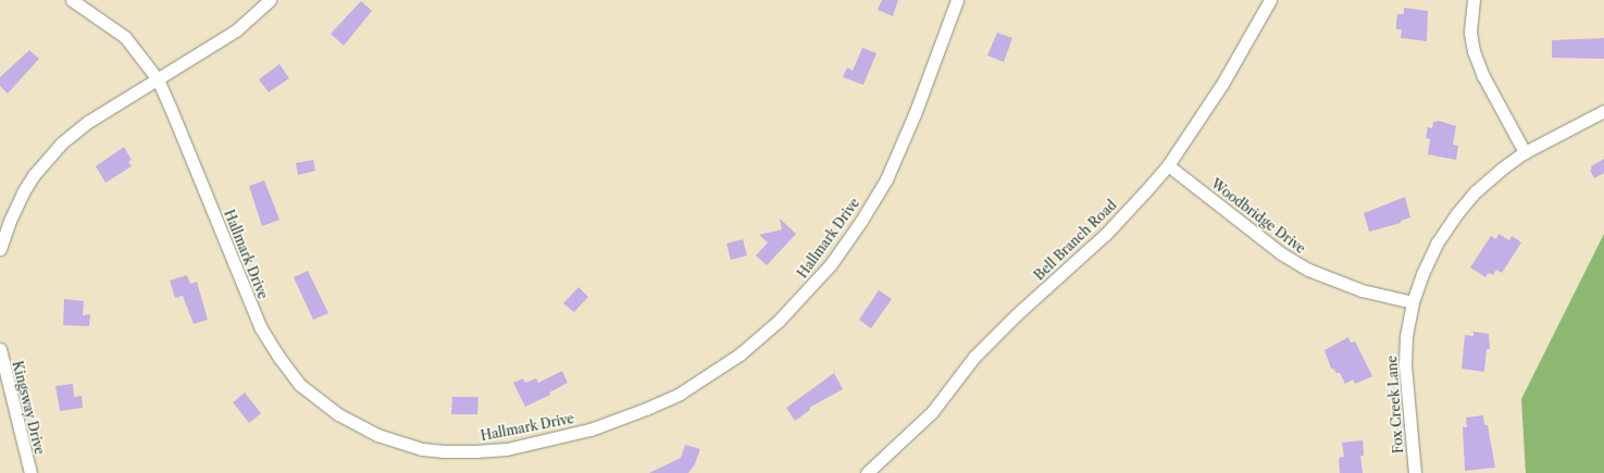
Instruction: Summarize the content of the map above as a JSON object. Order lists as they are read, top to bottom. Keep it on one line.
{"streets":{"street":["Woodbridge Drive","Hallmark Drive","Bell Branch Road","Fox Creek Lane","Kingsway Drive"]},"crossings":[["Woodbridge Drive","Bell Branch Road"],["Woodbridge Drive","Fox Creek Lane"]]}
